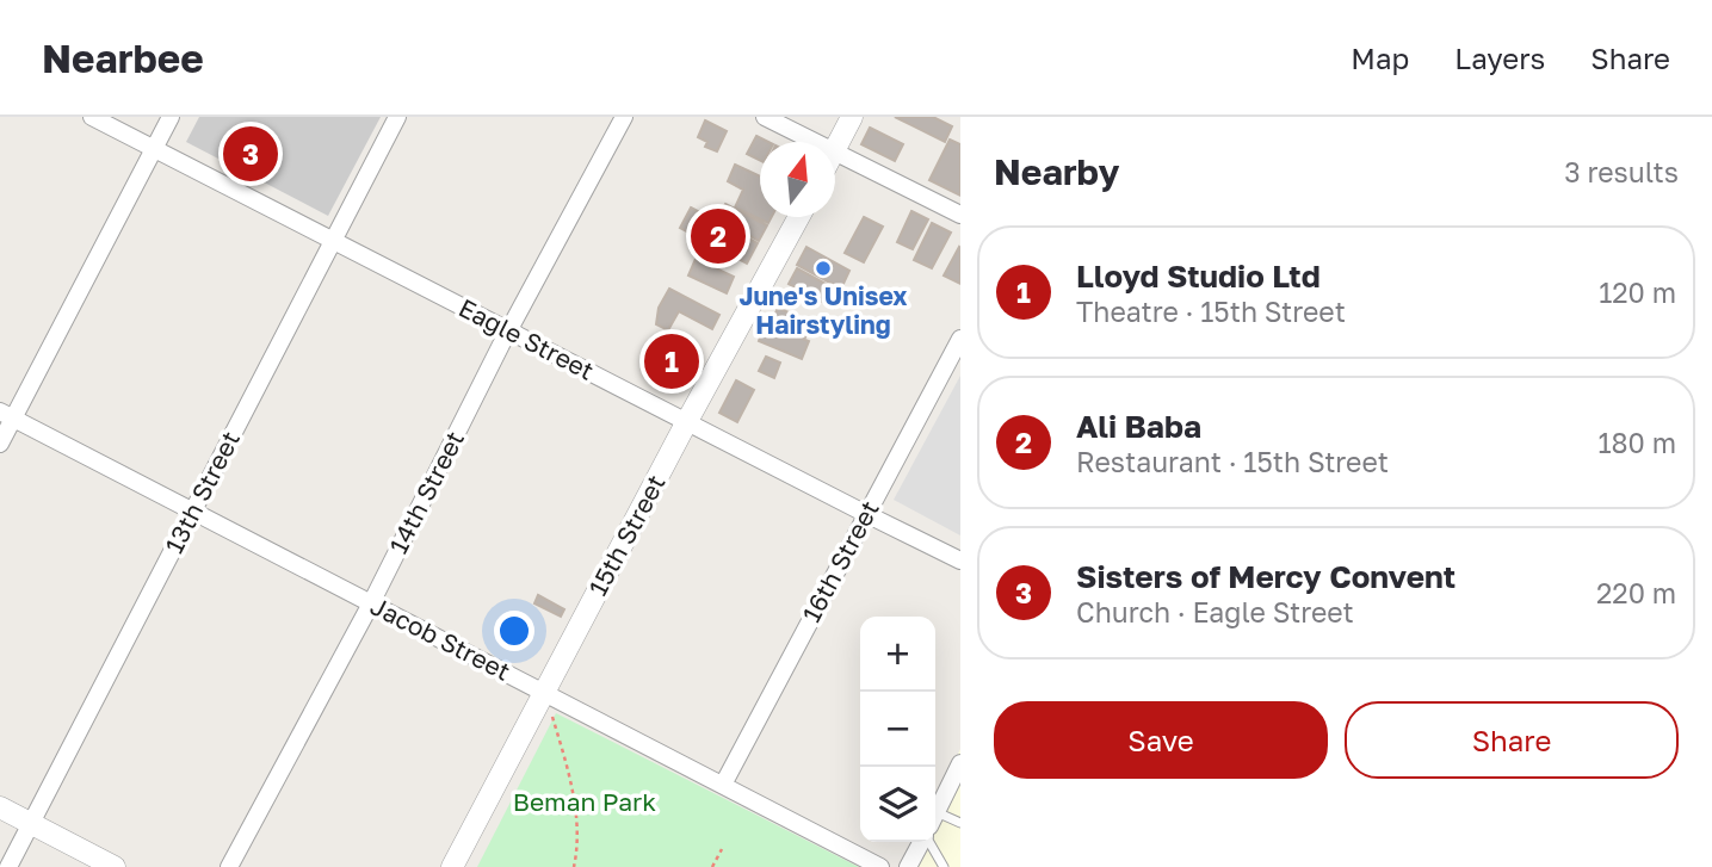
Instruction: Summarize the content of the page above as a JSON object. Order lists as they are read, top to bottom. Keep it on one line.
{"streets":{"street":["Eagle Street","13th Street","14th Street","15th Street","16th Street","Jacob Street"]},"crossings":[["Eagle Street","13th Street"],["Eagle Street","14th Street"],["Eagle Street","15th Street"],["Eagle Street","16th Street"],["13th Street","Jacob Street"],["14th Street","Jacob Street"],["15th Street","Jacob Street"],["16th Street","Jacob Street"]],"parks":["Beman Park"],"places":["June's Unisex Hairstyling"],"north":"top","page":{"header":"Nearbee","nav":["Map","Layers","Share"],"heading":["Nearby","3 results"],"pins":["3","2","1"],"list":[{"mark":"1","name":"Lloyd Studio Ltd","note":"Theatre · 15th Street","value":"120 m"},{"mark":"2","name":"Ali Baba","note":"Restaurant · 15th Street","value":"180 m"},{"mark":"3","name":"Sisters of Mercy Convent","note":"Church · Eagle Street","value":"220 m"}],"map_buttons":["+","−"],"buttons":["Save","Share"]}}
